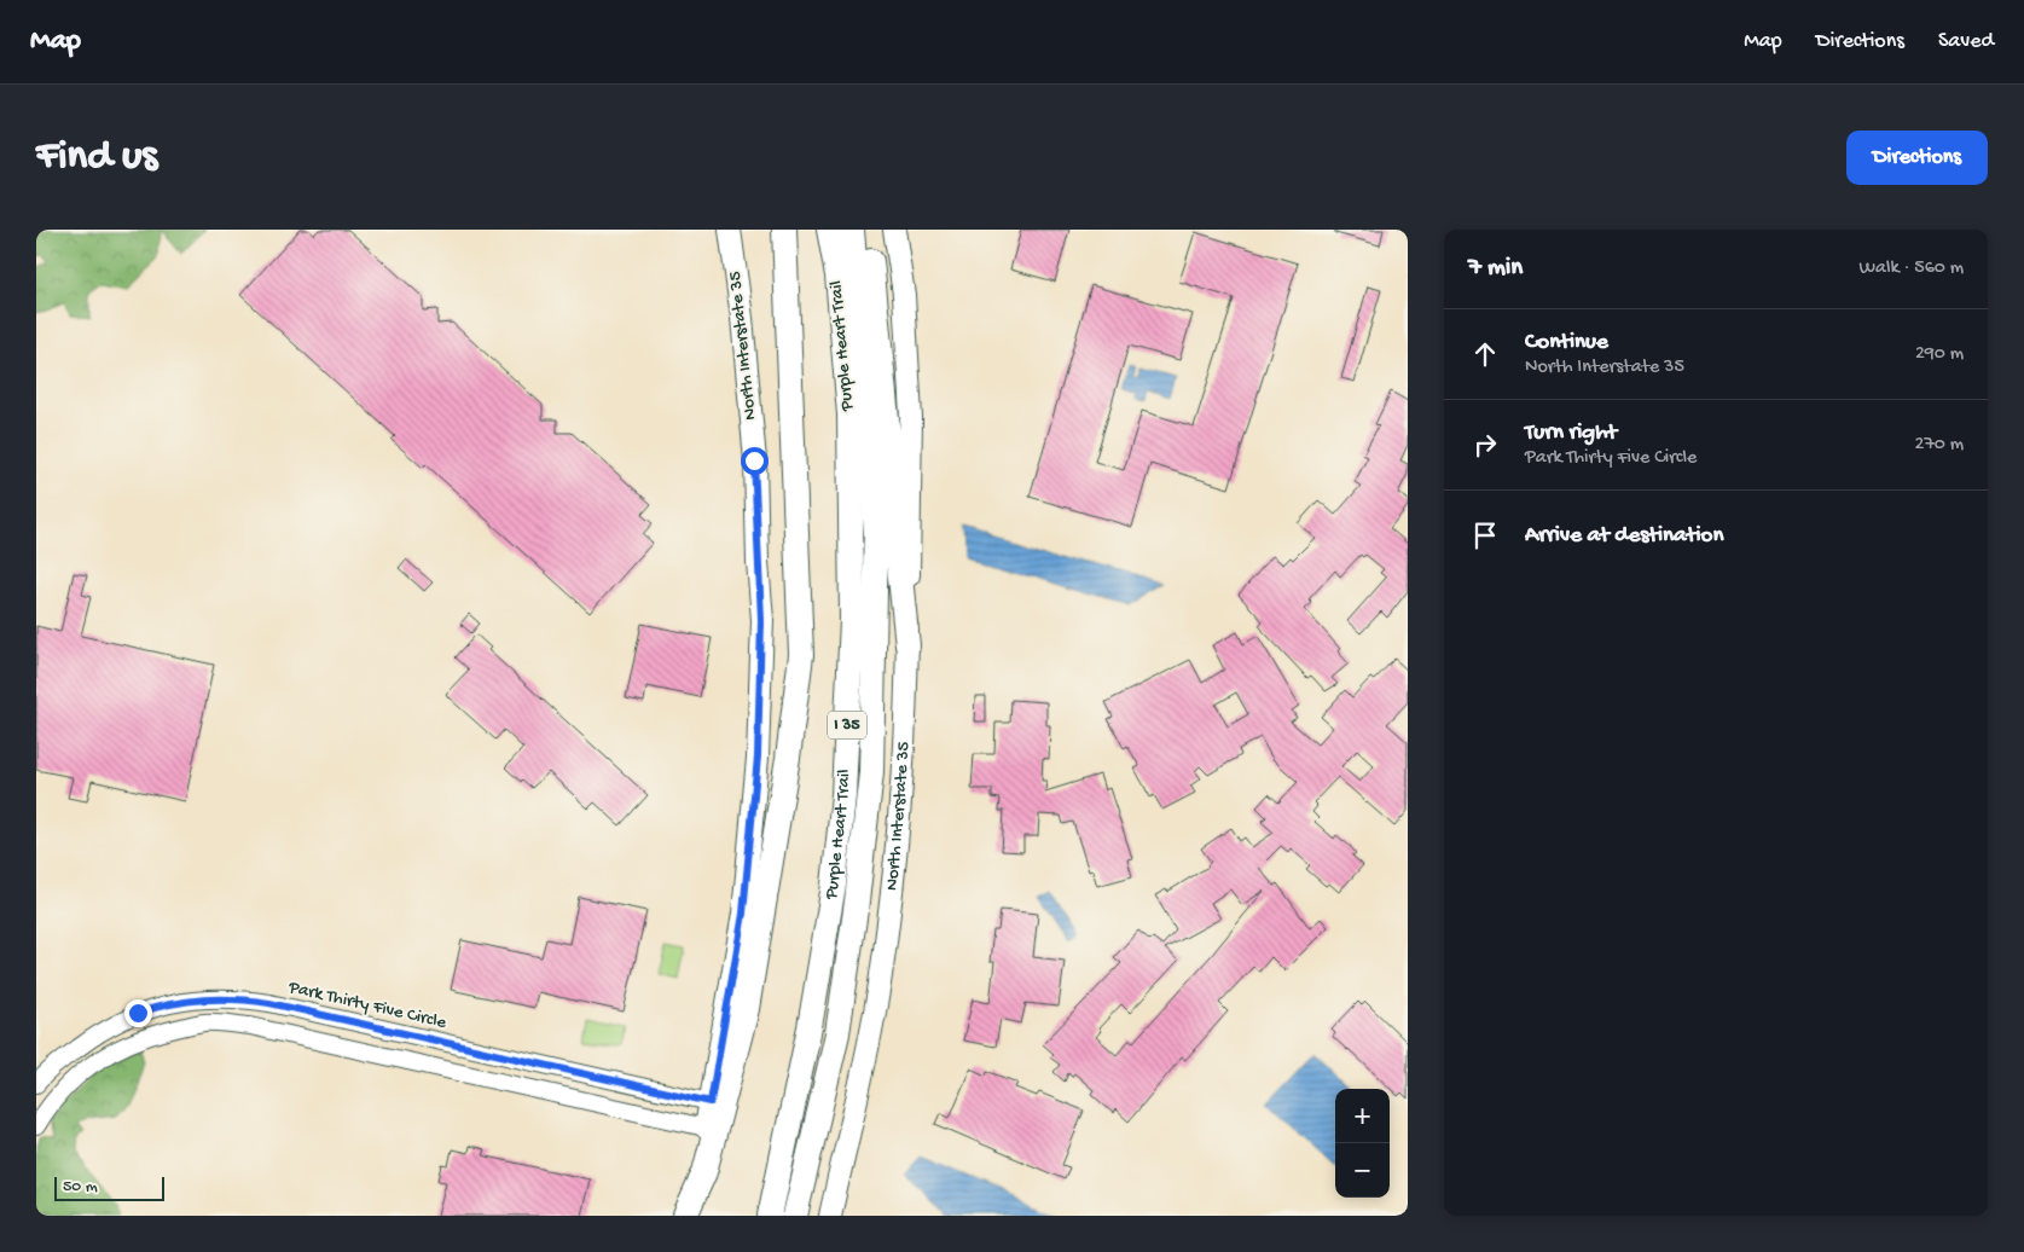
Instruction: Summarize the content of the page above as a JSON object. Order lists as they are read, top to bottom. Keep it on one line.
{"streets":{"highway":["Purple Heart Trail","I 35"],"main road":["North Interstate 35"],"street":["Park Thirty Five Circle"]},"crossings":[["North Interstate 35","Park Thirty Five Circle"]],"scale_bar":"50 m","page":{"header":"Map","nav":["Map","Directions","Saved"],"buttons":"Directions","title":"Find us","heading":["7 min","Walk · 560 m"],"list":[["Continue","North Interstate 35","290 m"],["Turn right","Park Thirty Five Circle","270 m"],"Arrive at destination"],"map_buttons":["+","−"],"scale":"50 m"}}
